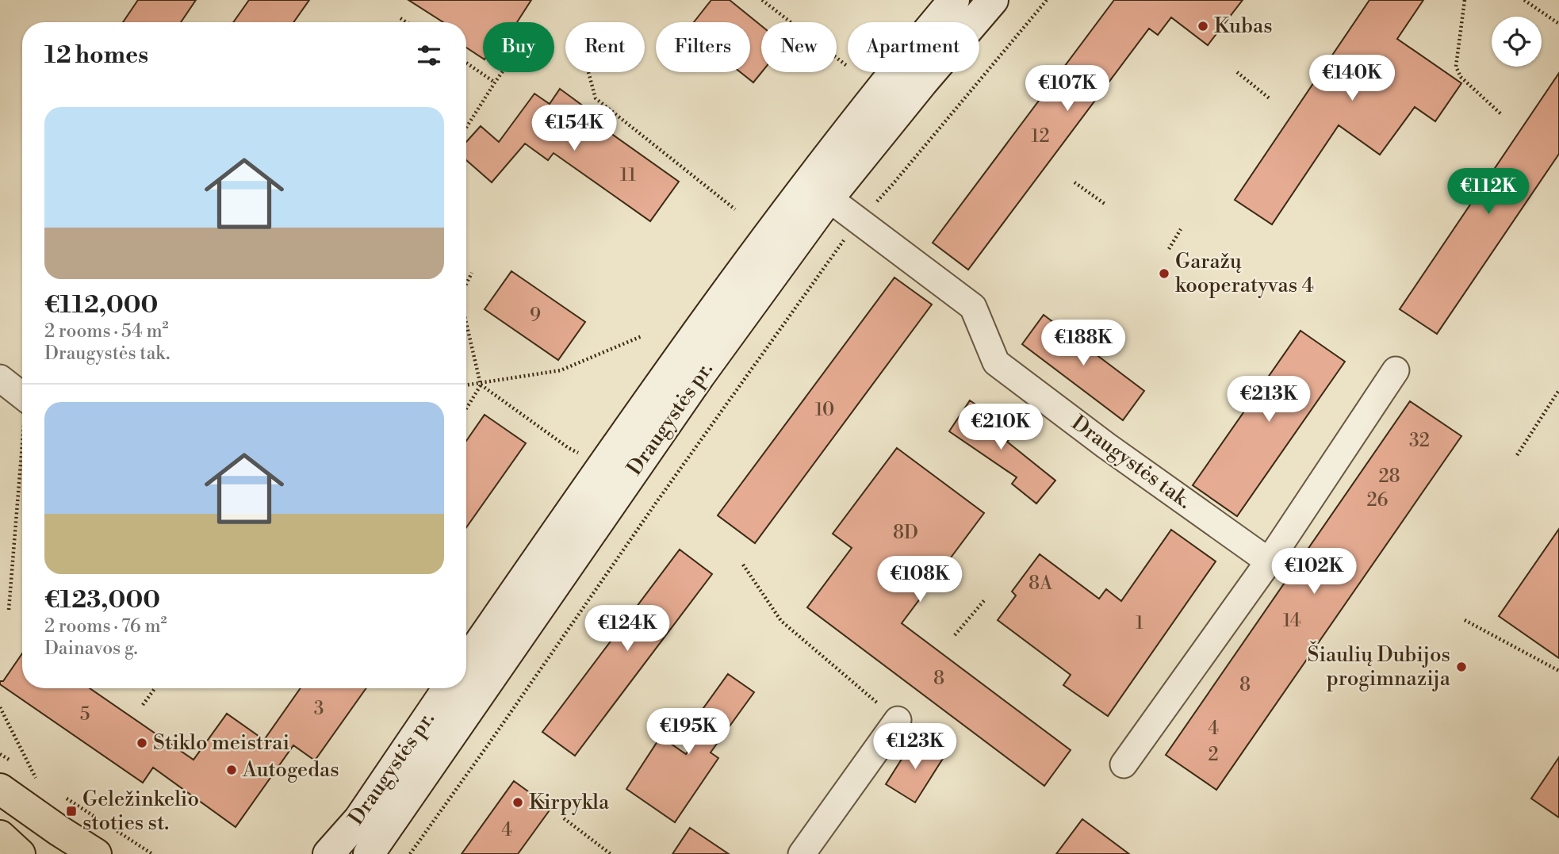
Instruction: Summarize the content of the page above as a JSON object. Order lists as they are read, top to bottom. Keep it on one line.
{"streets":{"main road":["Draugystės pr."],"street":["Draugystės tak."]},"crossings":[["Draugystės pr.","Draugystės tak."]],"places":{"other":["Kubas","Garažų kooperatyvas 4","Šiaulių Dubijos progimnazija","Stiklo meistrai","Autogedas","Kirpykla"],"transit":["Geležinkelio stoties st."]},"house_numbers":["12","11","9","10","32","28","26","8D","8A","14","1","8","8","3","5","4","2","4"],"page":{"chip":["Buy","Rent","Filters","New","Apartment"],"heading":"12 homes","price":["€140K","€107K","€154K","€112K","€188K","€213K","€210K","€102K","€108K","€124K","€195K","€123K"],"list":[{"name":"€112,000","note":"2 rooms · 54 m² · Draugystės tak."},{"name":"€123,000","note":"2 rooms · 76 m² · Dainavos g."}]}}
